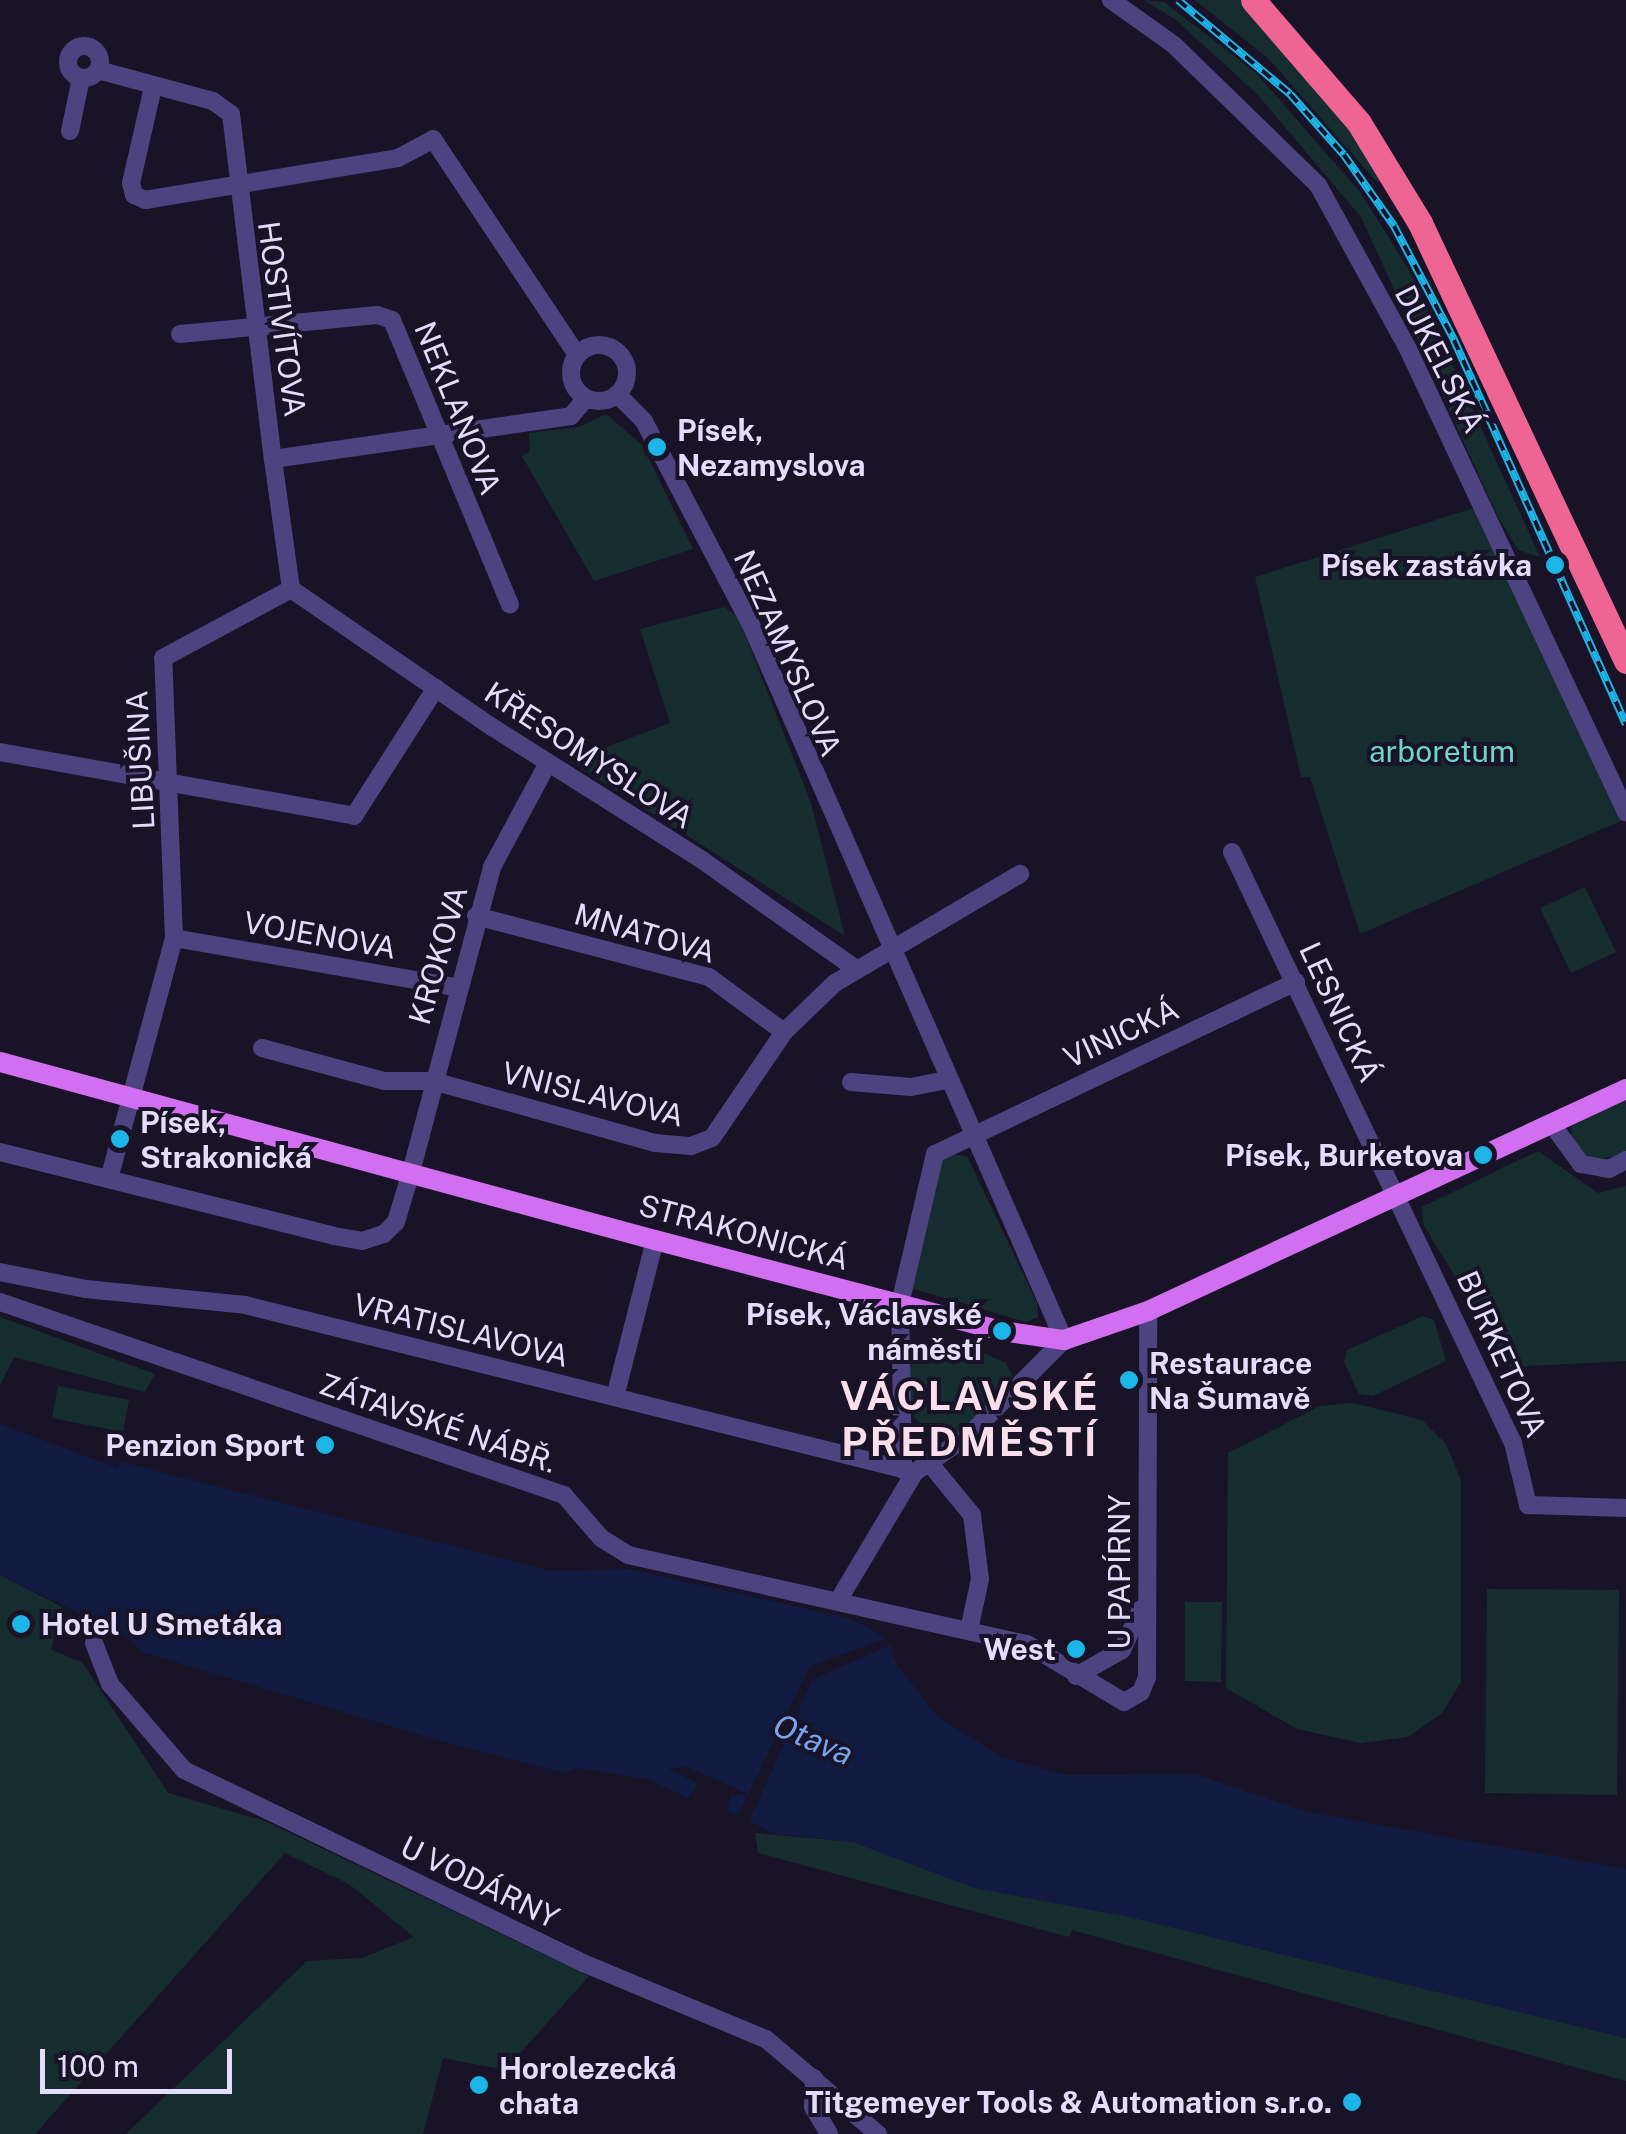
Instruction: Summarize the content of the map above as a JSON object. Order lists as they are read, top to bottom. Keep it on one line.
{"streets":{"main road":["STRAKONICKÁ"],"street":["HOSTIVÍTOVA","DUKELSKÁ","NEKLANOVA","NEZAMYSLOVA","KŘESOMYSLOVA","LIBUŠINA","MNATOVA","VOJENOVA","KROKOVA","LESNICKÁ","VINICKÁ","VNISLAVOVA","VRATISLAVOVA","BURKETOVA","ZÁTAVSKÉ NÁBŘ.","U PAPÍRNY","U VODÁRNY"]},"crossings":[["HOSTIVÍTOVA","NEKLANOVA"],["NEZAMYSLOVA","VINICKÁ"],["NEZAMYSLOVA","VNISLAVOVA"],["NEZAMYSLOVA","STRAKONICKÁ"],["KŘESOMYSLOVA","LIBUŠINA"],["KŘESOMYSLOVA","KROKOVA"],["KŘESOMYSLOVA","VNISLAVOVA"],["LIBUŠINA","VOJENOVA"],["LIBUŠINA","STRAKONICKÁ"],["MNATOVA","KROKOVA"],["MNATOVA","VNISLAVOVA"],["VOJENOVA","KROKOVA"],["KROKOVA","VNISLAVOVA"],["KROKOVA","STRAKONICKÁ"],["LESNICKÁ","VINICKÁ"],["LESNICKÁ","BURKETOVA"],["VINICKÁ","STRAKONICKÁ"],["VINICKÁ","VRATISLAVOVA"],["ZÁTAVSKÉ NÁBŘ.","U PAPÍRNY"]],"districts":["VÁCLAVSKÉ PŘEDMĚSTÍ"],"water":["Otava"],"parks":["arboretum"],"places":["Písek, Nezamyslova","Písek zastávka","Písek, Strakonická","Písek, Burketova","Písek, Václavské náměstí","Restaurace Na Šumavě","Penzion Sport","Hotel U Smetáka","West","Horolezecká chata","Titgemeyer Tools & Automation s.r.o."],"scale_bar":"100 m"}
